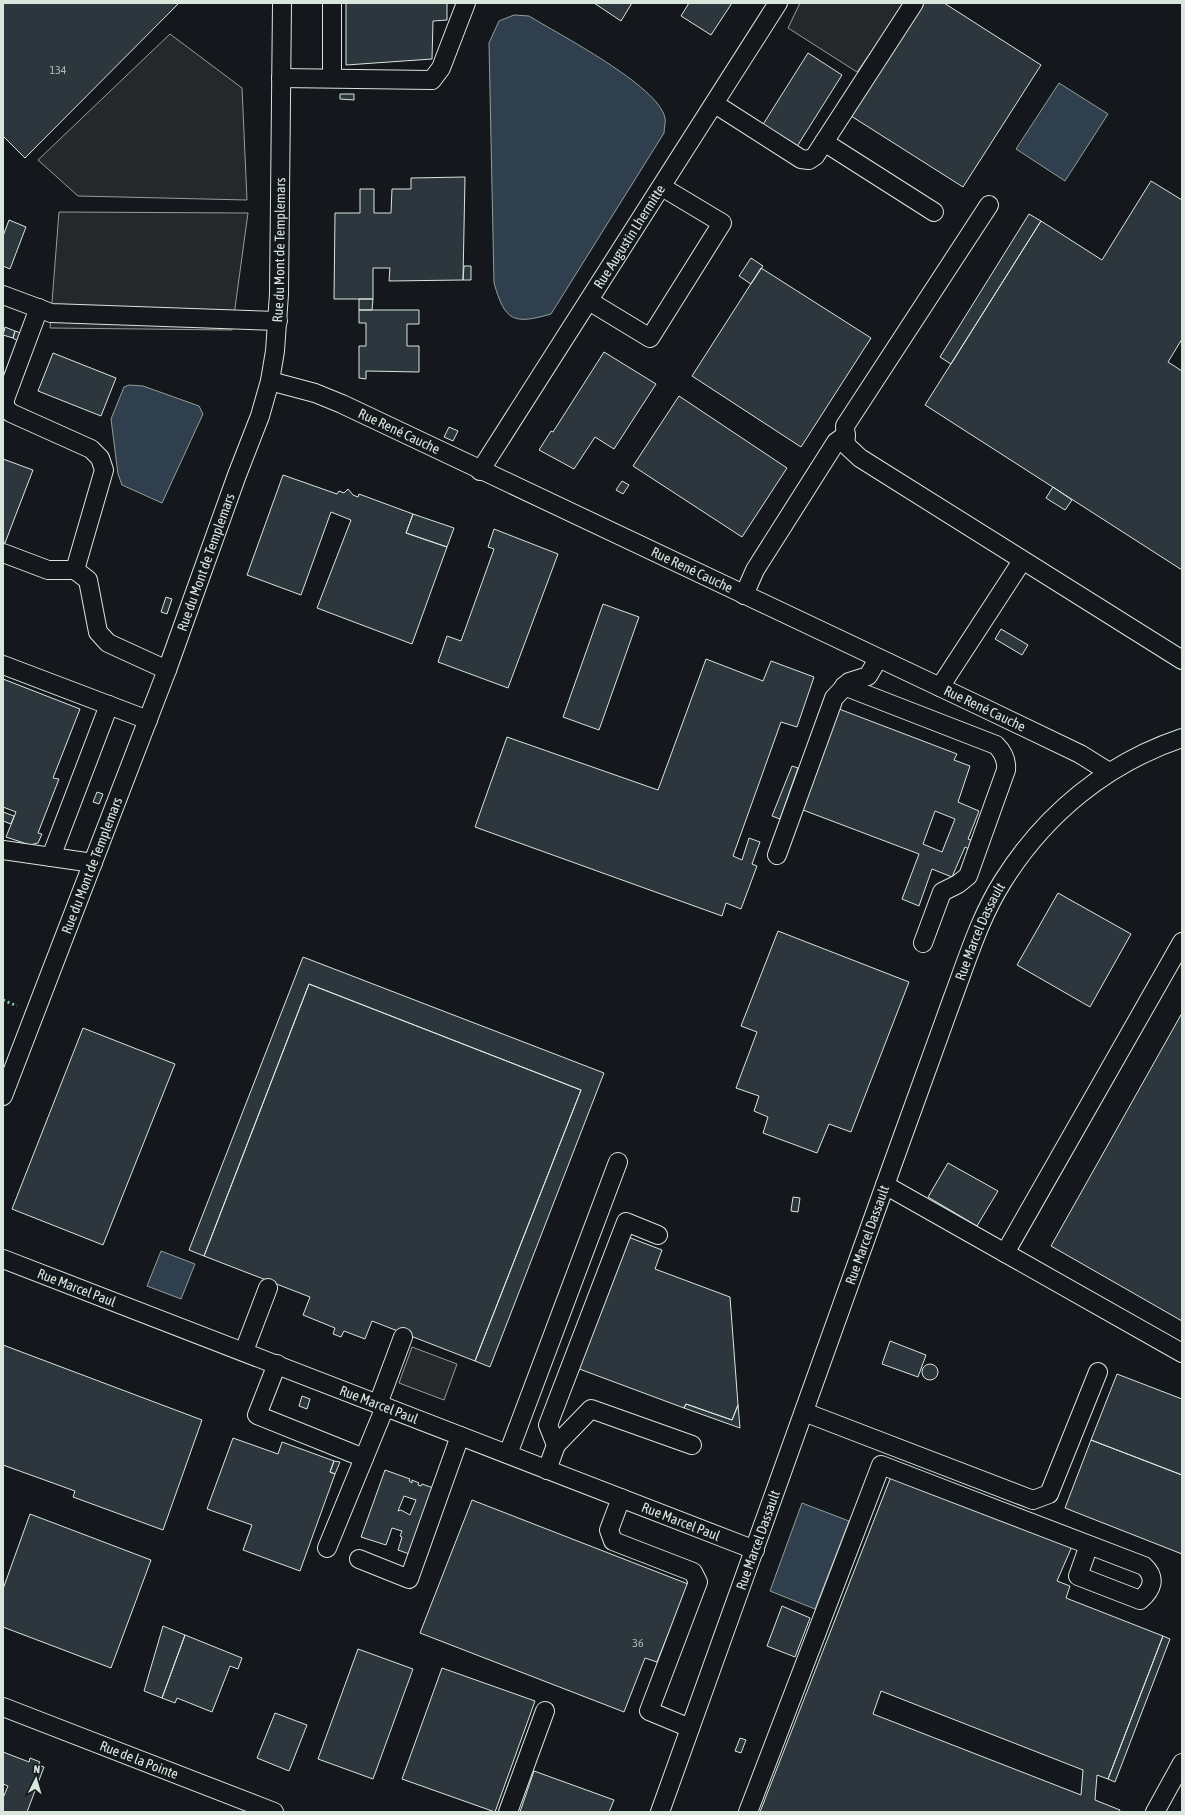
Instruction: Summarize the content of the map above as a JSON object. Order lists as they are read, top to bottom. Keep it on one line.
{"streets":{"street":["Rue Augustin Lhermitte","Rue du Mont de Templemars","Rue René Cauche","Rue Marcel Dassault","Rue Marcel Paul","Rue de la Pointe"]},"crossings":[["Rue Augustin Lhermitte","Rue René Cauche"],["Rue du Mont de Templemars","Rue René Cauche"],["Rue René Cauche","Rue Marcel Dassault"],["Rue Marcel Dassault","Rue Marcel Paul"]],"house_numbers":["134","36"],"north":"top"}
